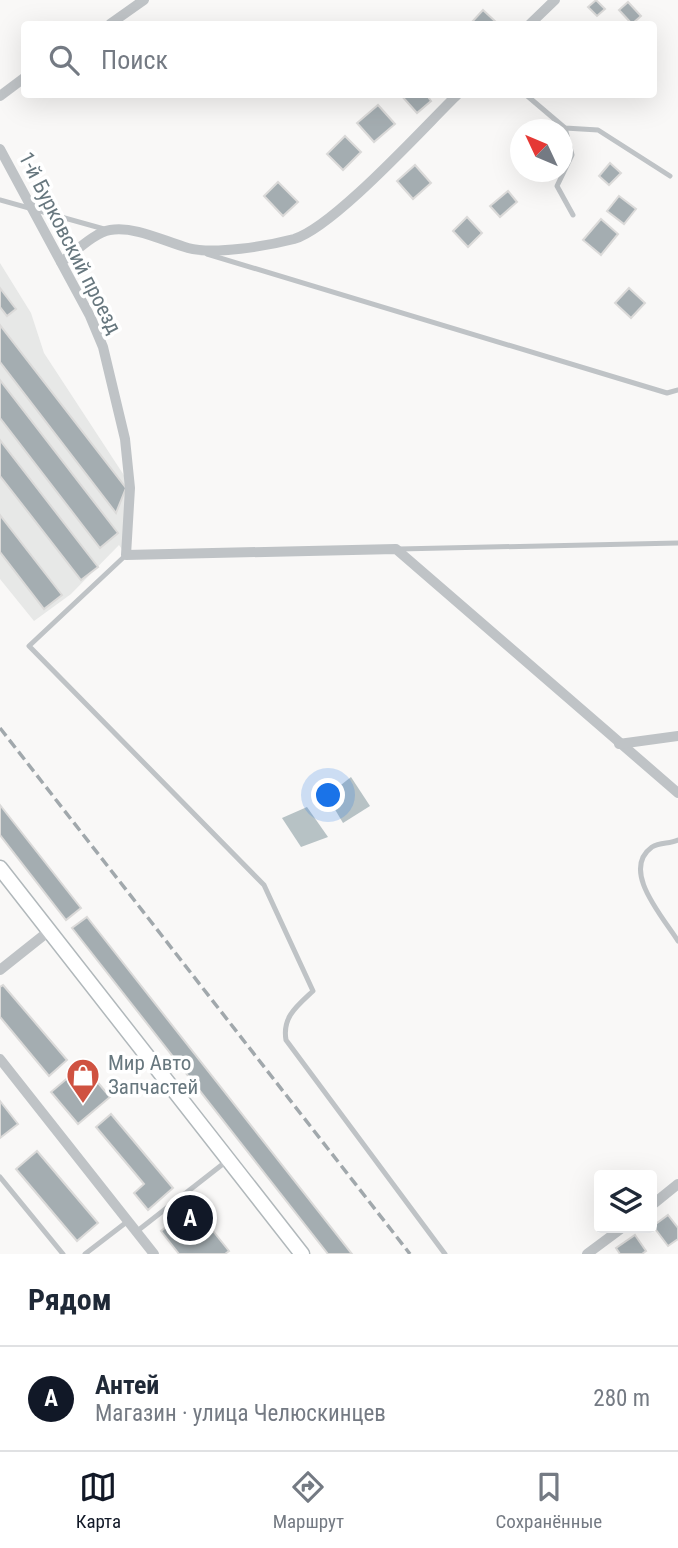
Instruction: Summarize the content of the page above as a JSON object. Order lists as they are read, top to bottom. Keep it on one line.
{"streets":{"street":["1-й Бурковский проезд"]},"places":{"shop":["Мир Авто Запчастей"]},"north":"top left","page":{"search":"Поиск","pins":"A","heading":"Рядом","list":[{"mark":"A","name":"Антей","note":"Магазин · улица Челюскинцев","value":"280 m"}],"nav":["Карта","Маршрут","Сохранённые"]}}
